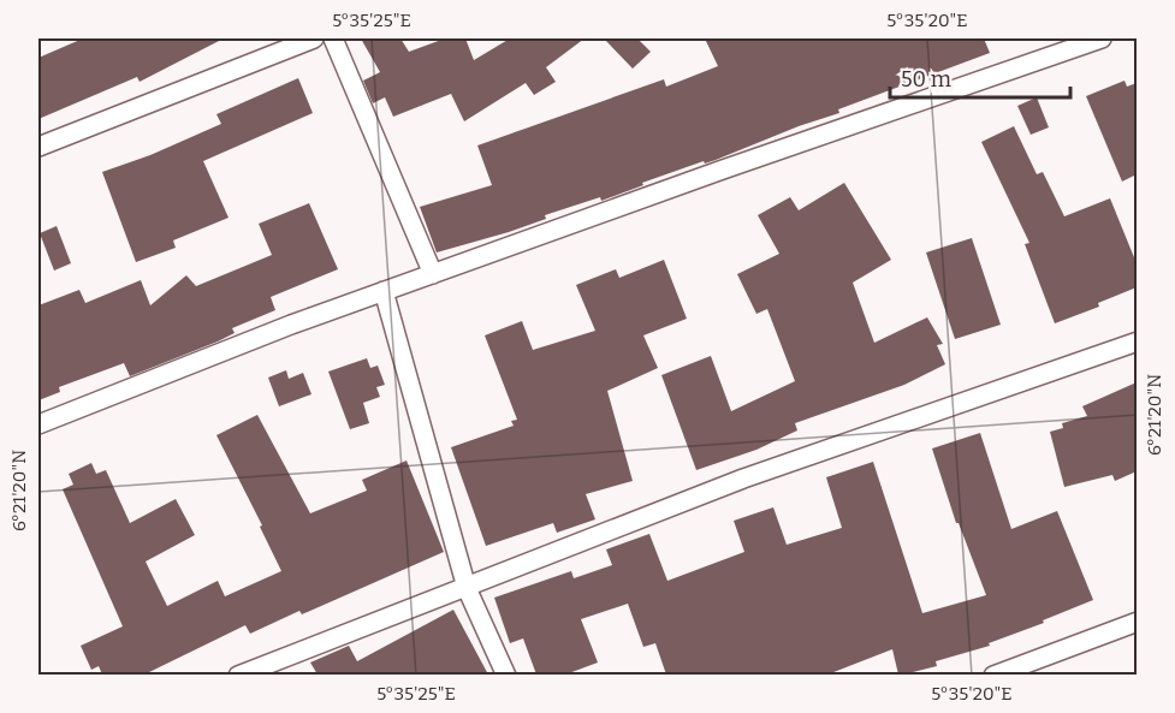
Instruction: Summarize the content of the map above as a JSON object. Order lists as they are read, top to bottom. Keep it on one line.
{"scale_bar":"50 m","coordinates":["5°35'25\"E","5°35'20\"E","6°21'20\"N"]}
